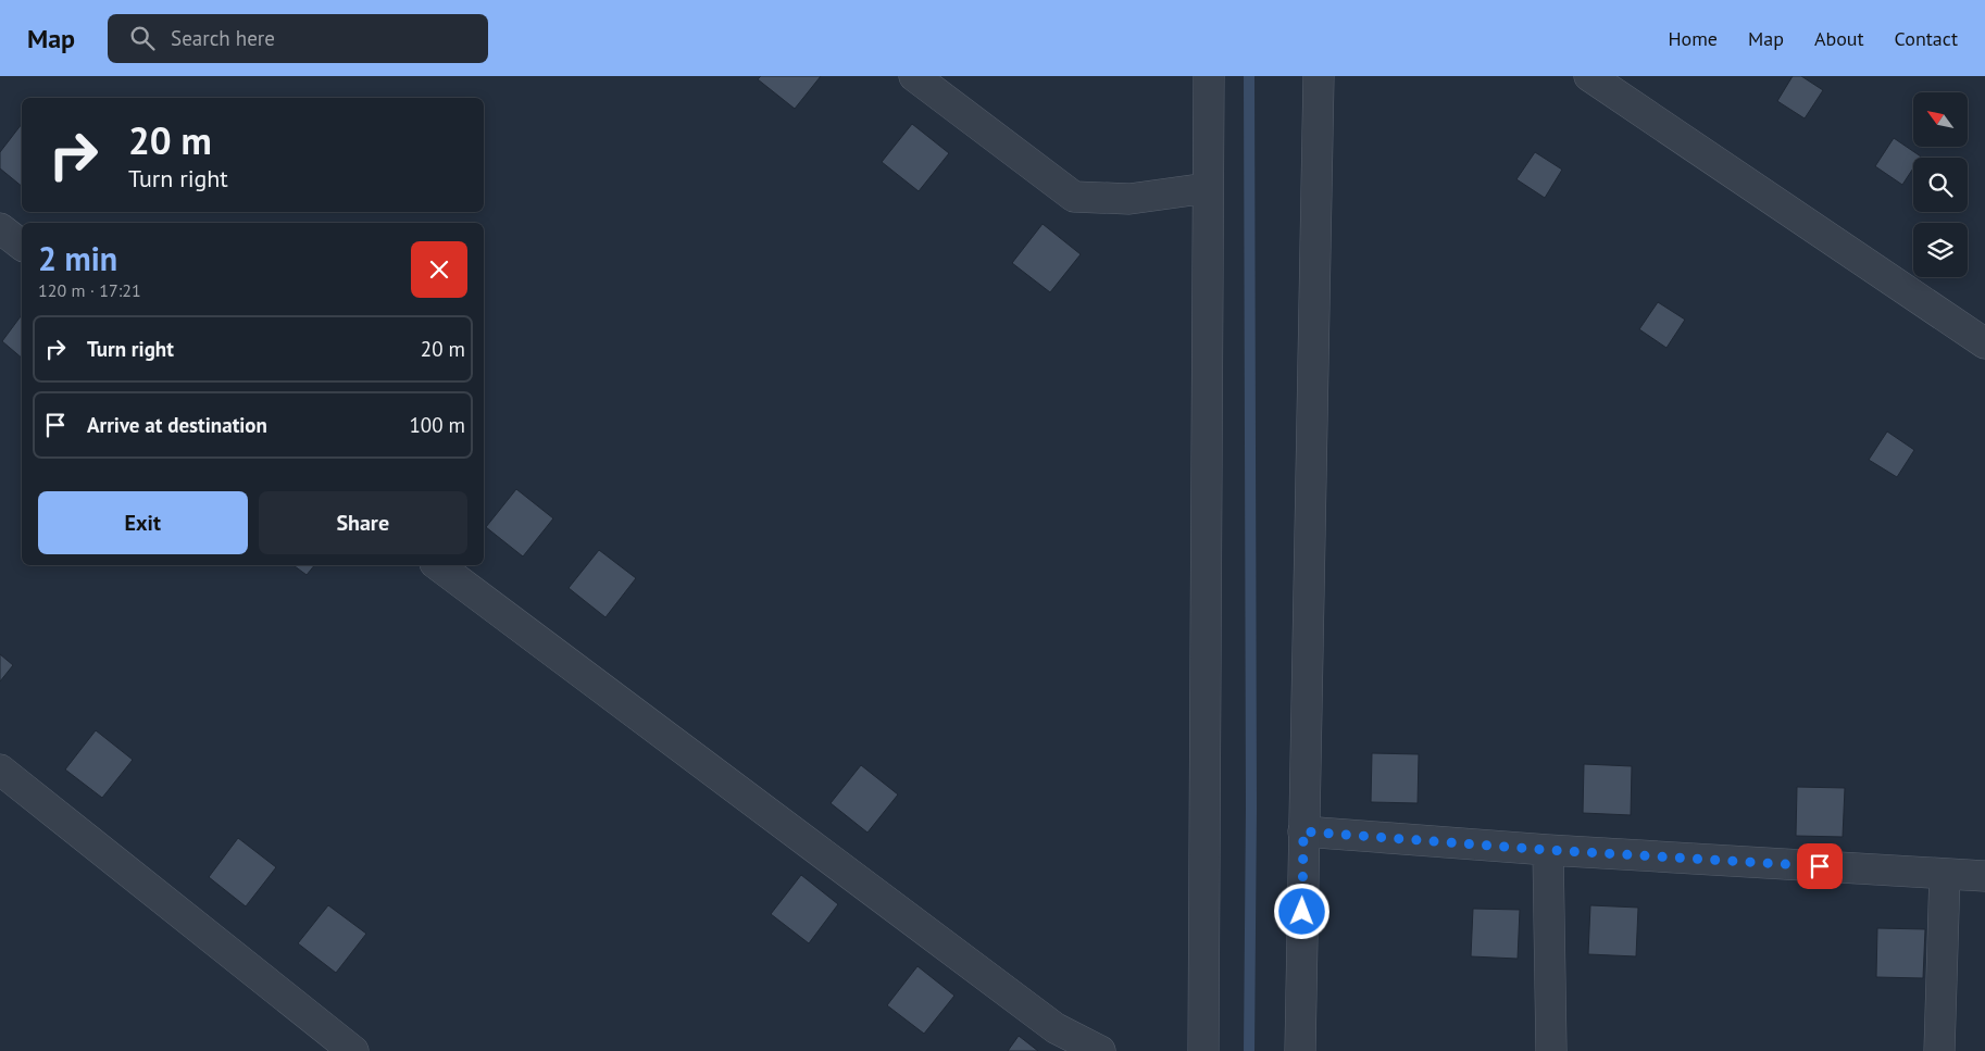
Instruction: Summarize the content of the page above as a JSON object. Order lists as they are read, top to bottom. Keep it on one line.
{"north":"top left","page":{"header":"Map","search":"Search here","nav":["Home","Map","About","Contact"],"turn":["20 m","Turn right"],"heading":["2 min","120 m · 17:21"],"list":[{"name":"Turn right","value":"20 m"},{"name":"Arrive at destination","value":"100 m"}],"buttons":["Exit","Share"]}}
